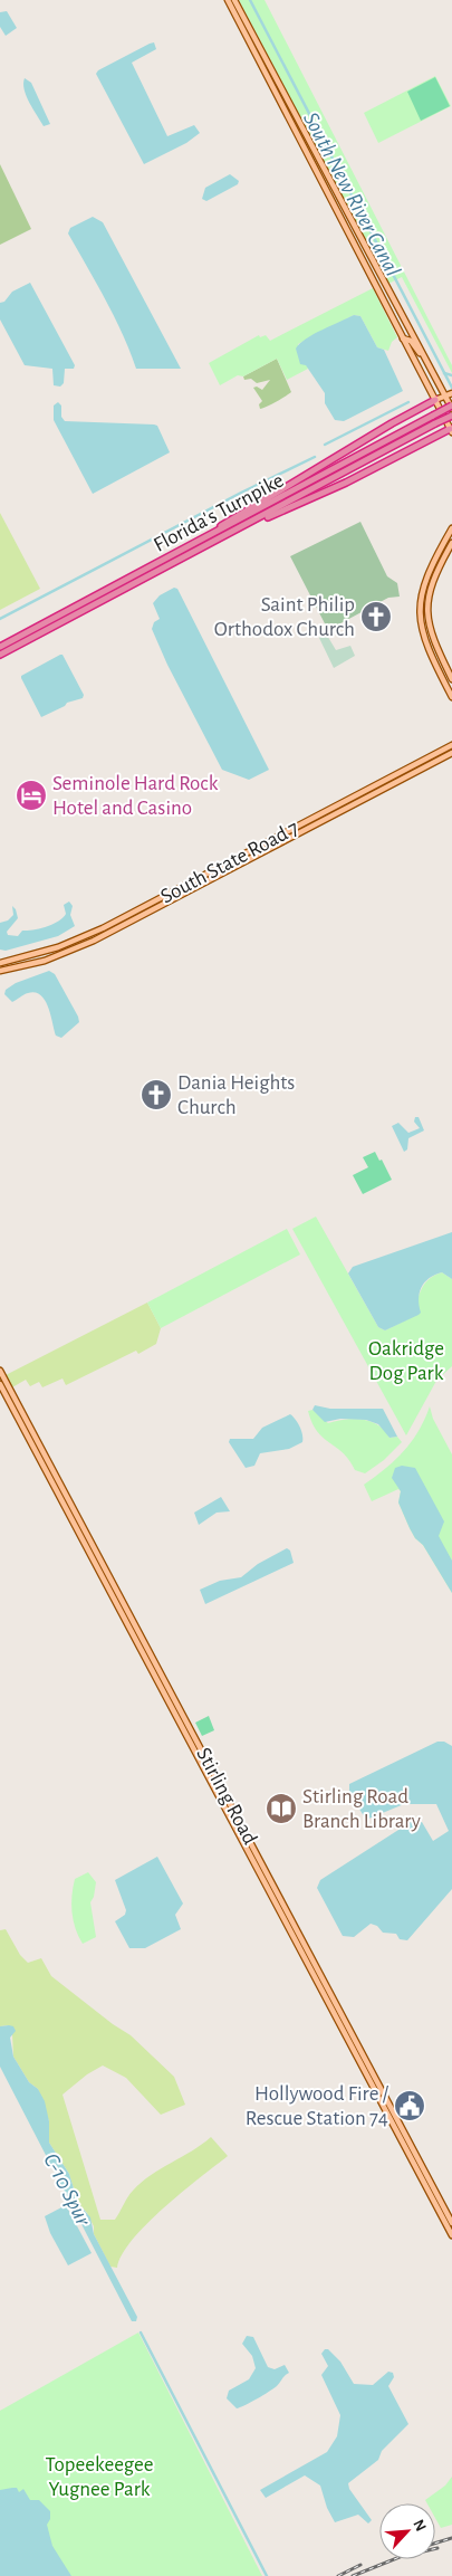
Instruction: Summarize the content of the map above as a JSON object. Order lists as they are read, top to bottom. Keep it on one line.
{"streets":{"highway":["Florida's Turnpike"],"main road":["South State Road 7","Stirling Road"]},"water":["South New River Canal","C-10 Spur"],"parks":["Oakridge Dog Park","Topeekeegee Yugnee Park"],"places":{"church":["Saint Philip Orthodox Church","Dania Heights Church"],"hotel":["Seminole Hard Rock Hotel and Casino"],"library":["Stirling Road Branch Library"],"public building":["Hollywood Fire / Rescue Station 74"]},"north":"top right"}
